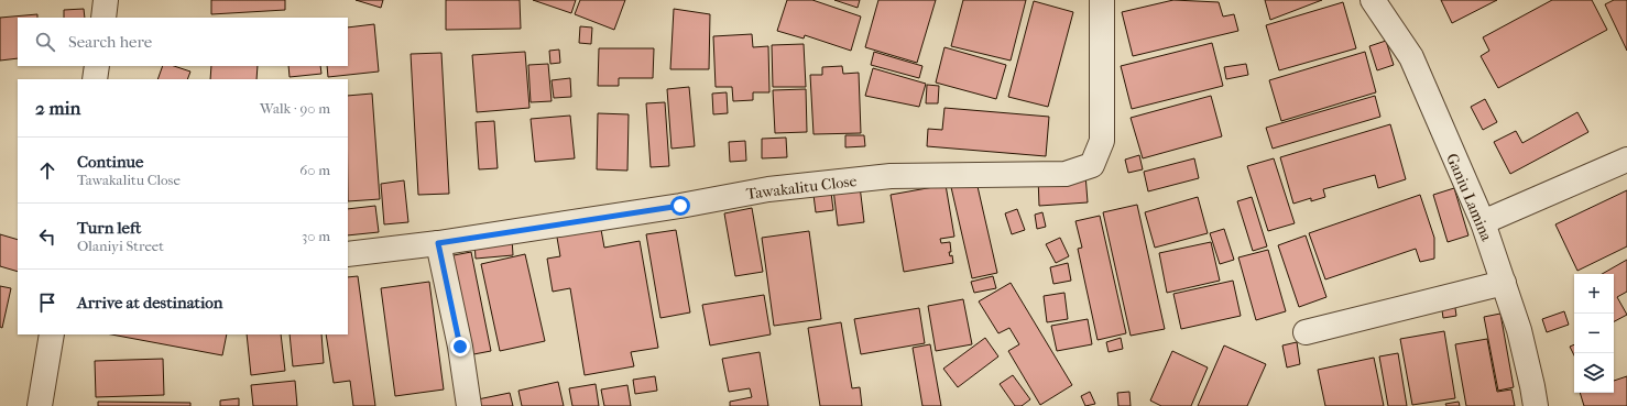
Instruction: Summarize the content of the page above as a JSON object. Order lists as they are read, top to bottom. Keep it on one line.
{"streets":{"street":["Tawakalitu Close","Ganiu Lamina"]},"page":{"search":"Search here","heading":["2 min","Walk · 90 m"],"list":[["Continue","Tawakalitu Close","60 m"],["Turn left","Olaniyi Street","30 m"],"Arrive at destination"],"map_buttons":["+","−"]}}
